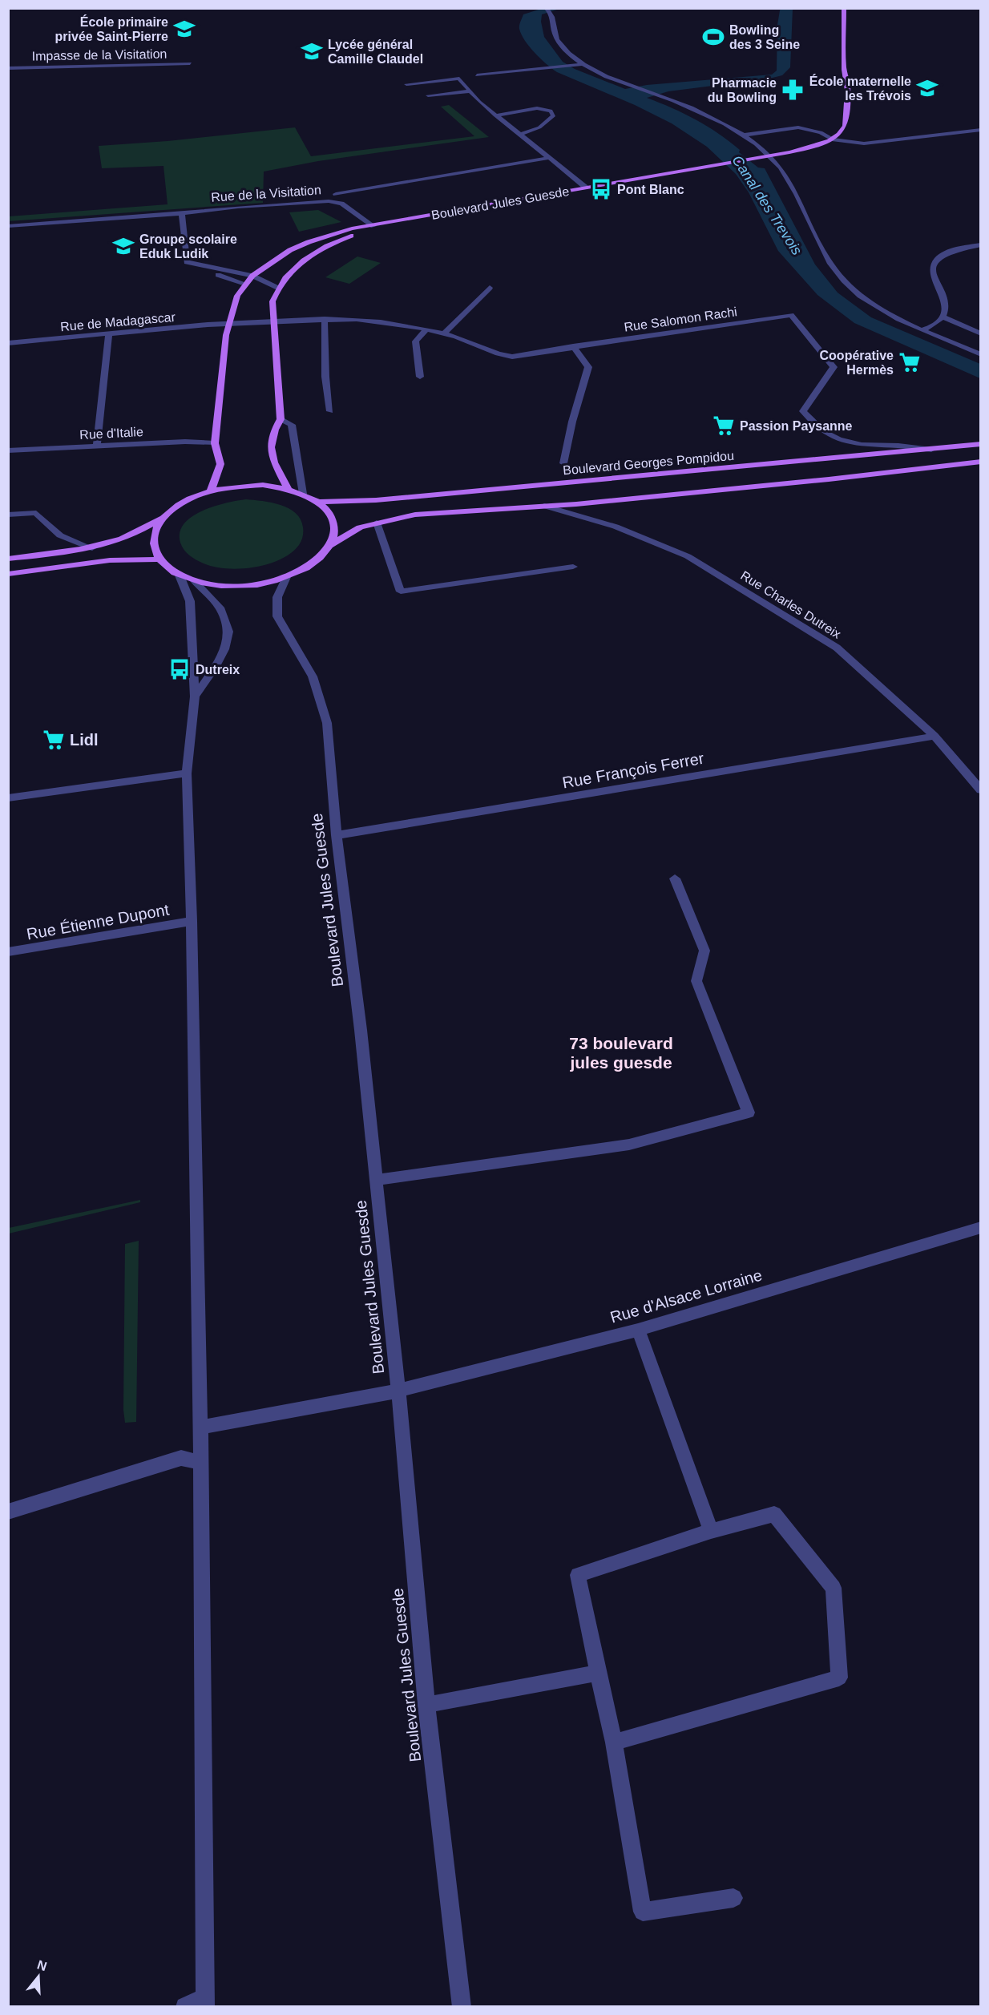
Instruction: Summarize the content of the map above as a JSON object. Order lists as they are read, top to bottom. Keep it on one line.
{"streets":{"main road":["Boulevard Jules Guesde","Boulevard Georges Pompidou"],"street":["Impasse de la Visitation","Rue de la Visitation","Rue Salomon Rachi","Rue de Madagascar","Rue d'Italie","Rue Charles Dutreix","Rue François Ferrer","Rue Étienne Dupont","Rue d'Alsace Lorraine"]},"crossings":[["Rue de la Visitation","Boulevard Jules Guesde"],["Boulevard Jules Guesde","Rue Salomon Rachi"],["Boulevard Jules Guesde","Rue de Madagascar"],["Boulevard Jules Guesde","Rue d'Italie"],["Boulevard Jules Guesde","Boulevard Georges Pompidou"],["Boulevard Jules Guesde","Rue François Ferrer"],["Boulevard Jules Guesde","Rue d'Alsace Lorraine"],["Rue Salomon Rachi","Rue de Madagascar"],["Rue Salomon Rachi","Boulevard Georges Pompidou"],["Rue Charles Dutreix","Rue François Ferrer"]],"districts":["73 boulevard jules guesde"],"water":["Canal des Trevois"],"places":{"school or university":["École primaire privée Saint-Pierre","Lycée général Camille Claudel","École maternelle les Trévois","Groupe scolaire Eduk Ludik"],"sports":["Bowling des 3 Seine"],"pharmacy":["Pharmacie du Bowling"],"bus stop":["Pont Blanc","Dutreix"],"supermarket":["Coopérative Hermès","Passion Paysanne","Lidl"]},"north":"top"}
